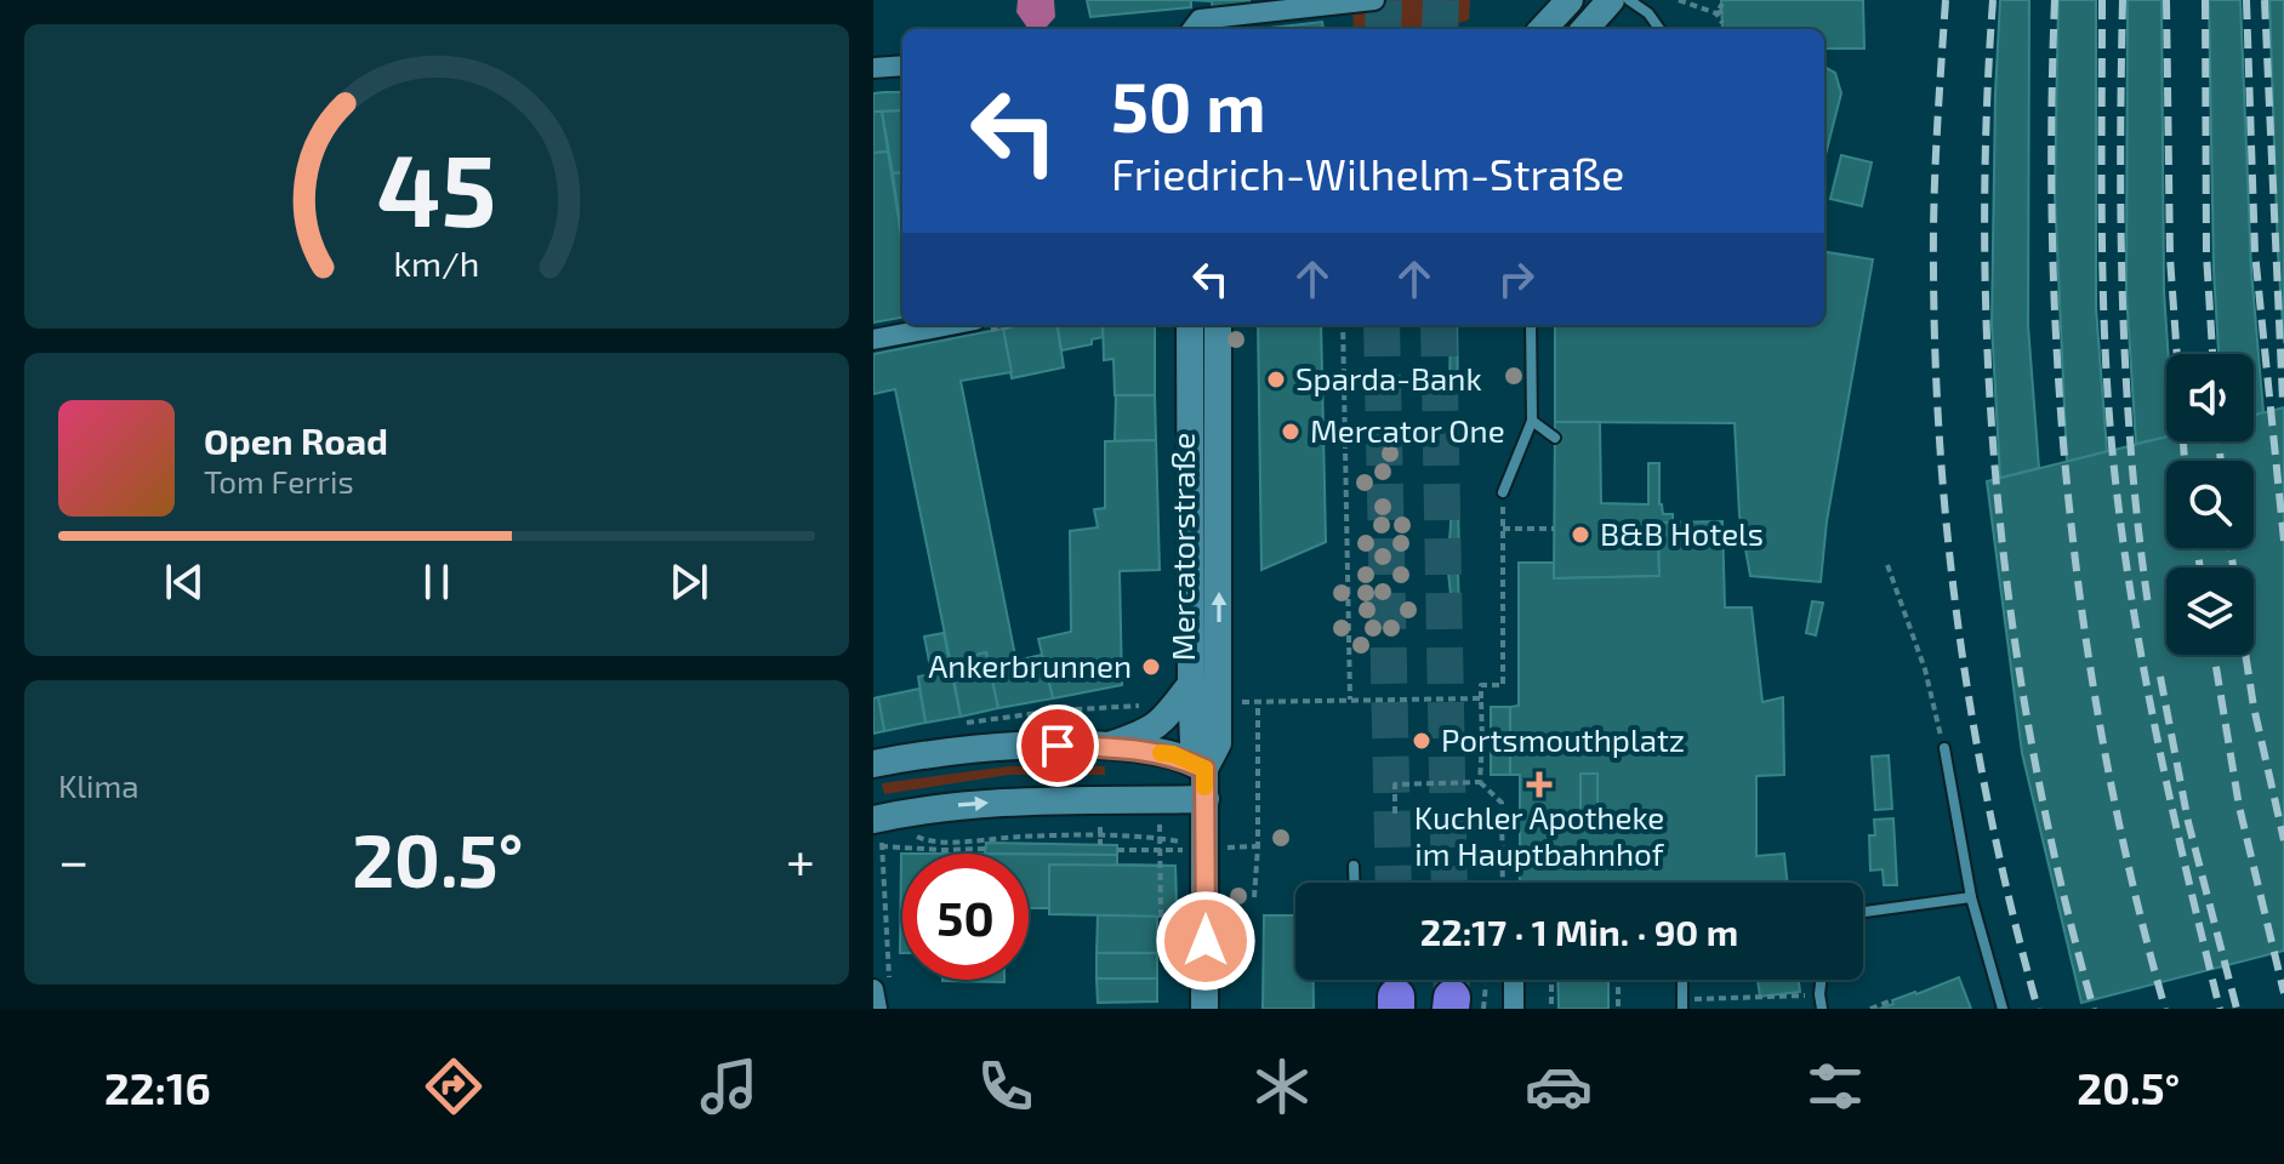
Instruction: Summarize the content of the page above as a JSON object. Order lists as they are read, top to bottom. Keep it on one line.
{"streets":{"main road":["Mercatorstraße"]},"places":{"other":["Sparda-Bank","Mercator One","B&B Hotels","Ankerbrunnen","Portsmouthplatz"],"health":["Kuchler Apotheke im Hauptbahnhof"]},"page":{"turn":["50 m","Friedrich-Wilhelm-Straße"],"song":["Open Road","Tom Ferris"],"tile":"Klima","heat":["−","20.5°","+"],"limit":"50","trip":"22:17 · 1 Min. · 90 m","tabs":["22:16","20.5°"],"gauge":["45","km/h"]}}
